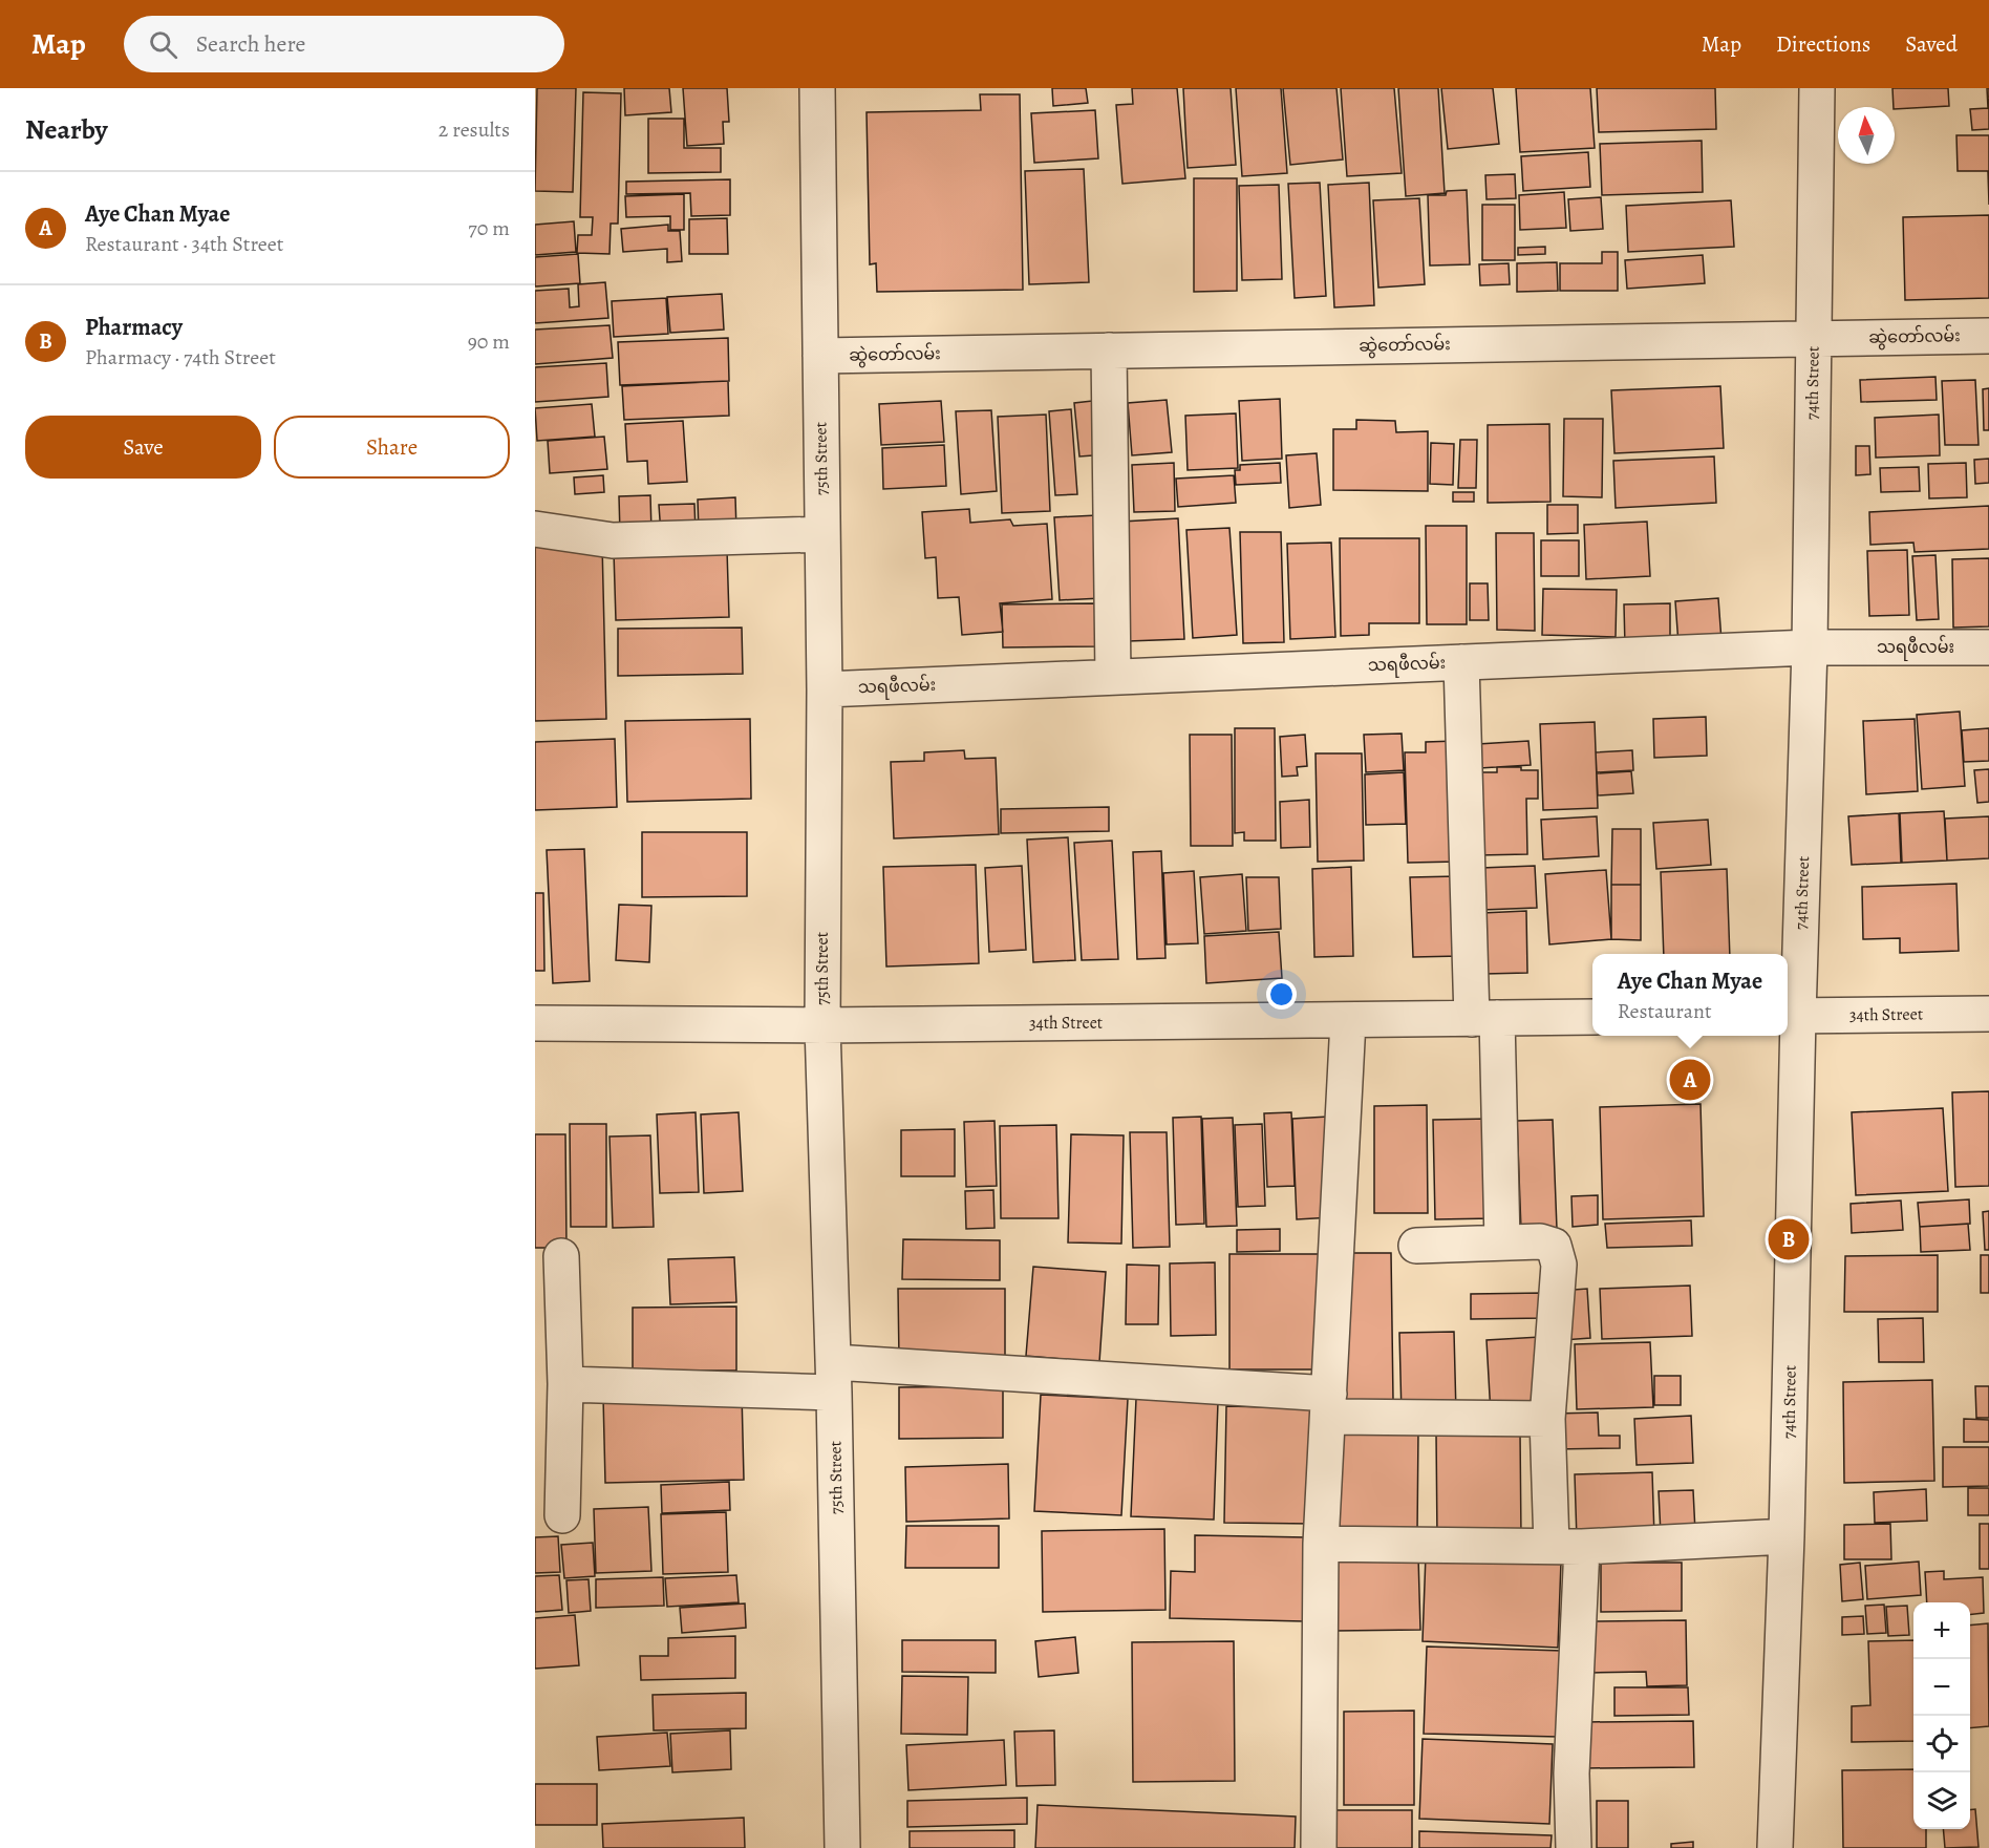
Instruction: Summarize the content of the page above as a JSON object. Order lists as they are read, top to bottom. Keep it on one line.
{"streets":{"street":["ဆွဲတော်လမ်း","74th Street","75th Street","သရဖီလမ်း","34th Street"]},"crossings":[["ဆွဲတော်လမ်း","74th Street"],["ဆွဲတော်လမ်း","75th Street"],["74th Street","သရဖီလမ်း"],["74th Street","34th Street"],["75th Street","သရဖီလမ်း"],["75th Street","34th Street"]],"north":"top","page":{"header":"Map","search":"Search here","nav":["Map","Directions","Saved"],"heading":["Nearby","2 results"],"list":[{"mark":"A","name":"Aye Chan Myae","note":"Restaurant · 34th Street","value":"70 m"},{"mark":"B","name":"Pharmacy","note":"Pharmacy · 74th Street","value":"90 m"}],"buttons":["Save","Share"],"popup":["Aye Chan Myae","Restaurant"],"pins":["A","B"],"map_buttons":["+","−"]}}
